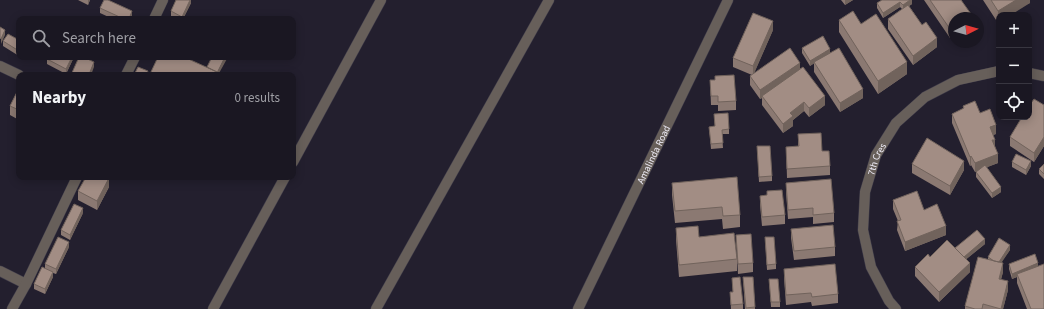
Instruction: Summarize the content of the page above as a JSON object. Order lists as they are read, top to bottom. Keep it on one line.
{"streets":{"street":["Amalinda Road","7th Cres"]},"north":"right","page":{"map_buttons":["+","−"],"search":"Search here","heading":["Nearby","0 results"]}}
